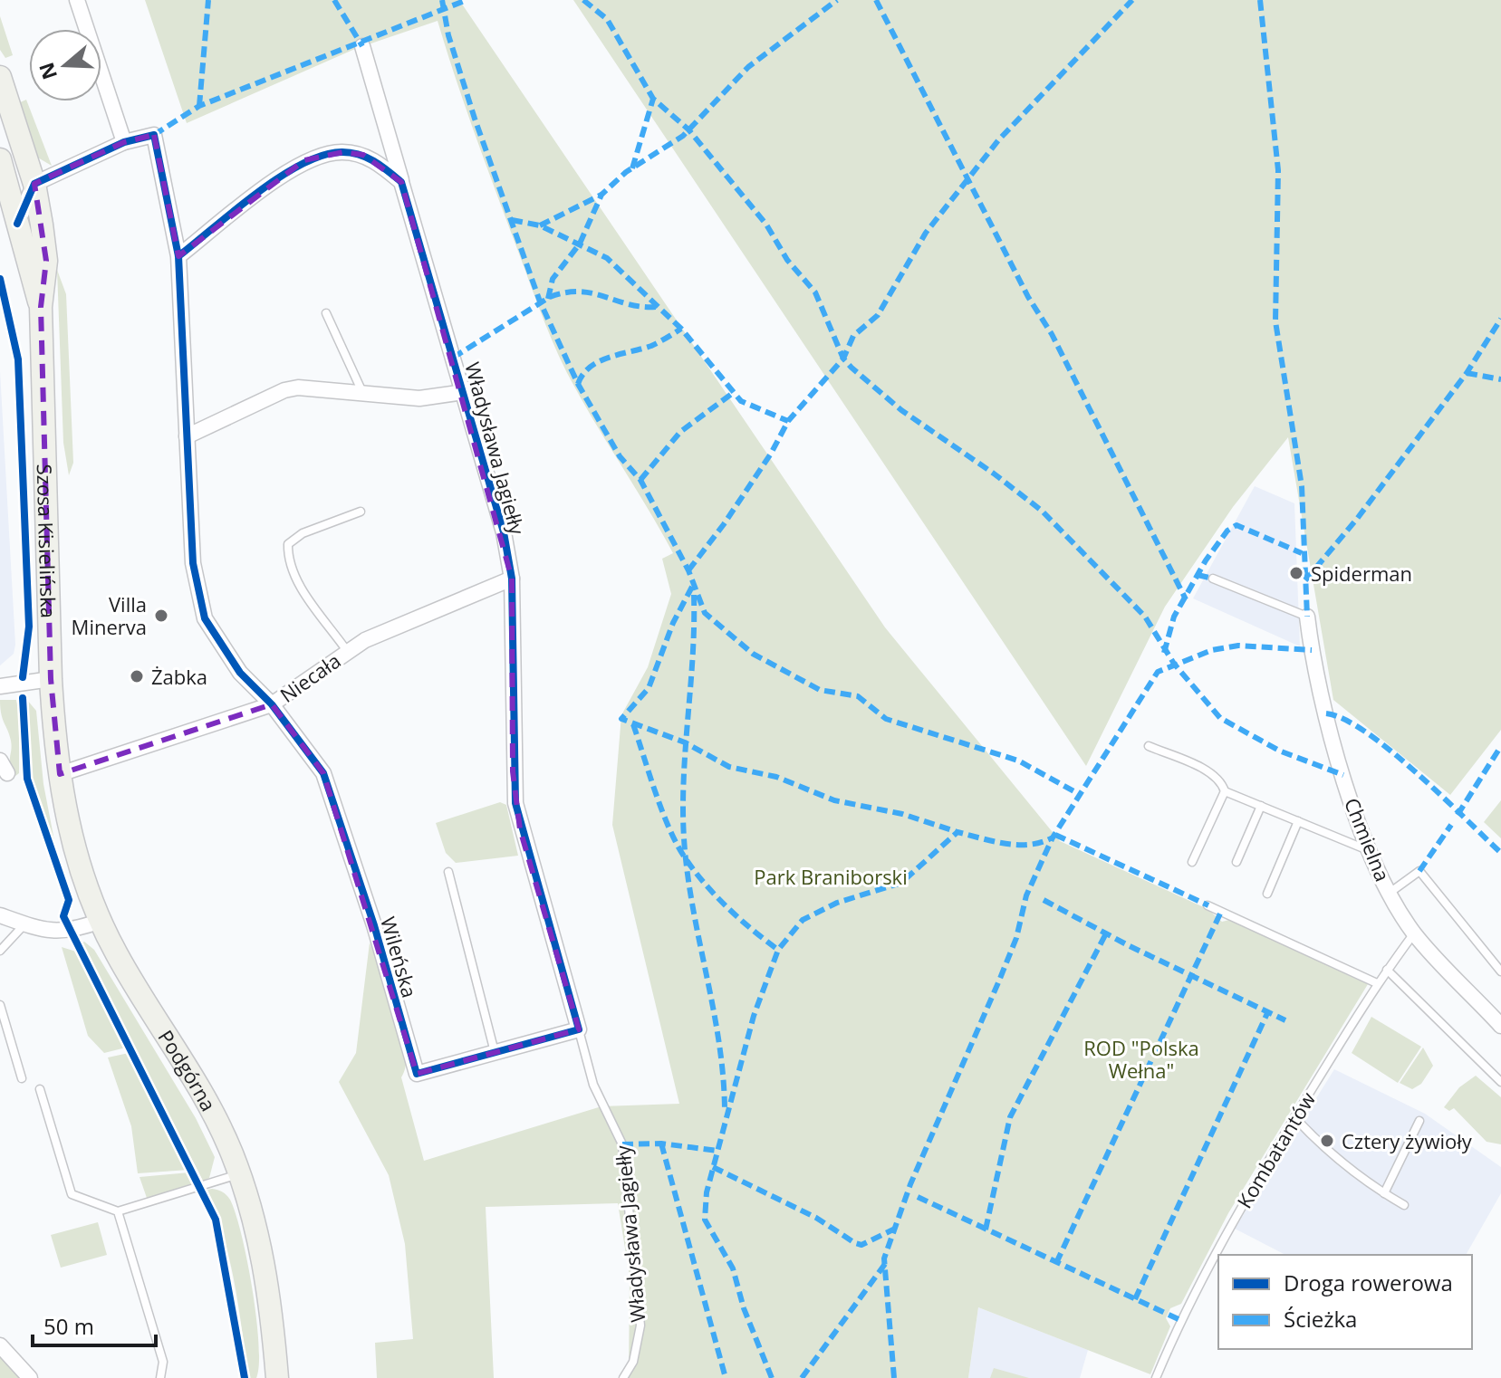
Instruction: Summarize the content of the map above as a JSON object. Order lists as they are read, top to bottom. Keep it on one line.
{"streets":{"street":["Władysława Jagiełły","Szosa Kisielińska","Niecała","Chmielna","Wileńska","Podgórna"],"lane":["Kombatantów"]},"crossings":[["Władysława Jagiełły","Niecała"],["Władysława Jagiełły","Wileńska"],["Szosa Kisielińska","Niecała"],["Szosa Kisielińska","Podgórna"],["Niecała","Wileńska"],["Niecała","Podgórna"],["Chmielna","Kombatantów"]],"parks":["Park Braniborski","ROD \"Polska Wełna\""],"places":["Spiderman","Villa Minerva","Żabka","Cztery żywioły"],"legend":["Droga rowerowa","Ścieżka"],"scale_bar":"50 m","north":"left"}
